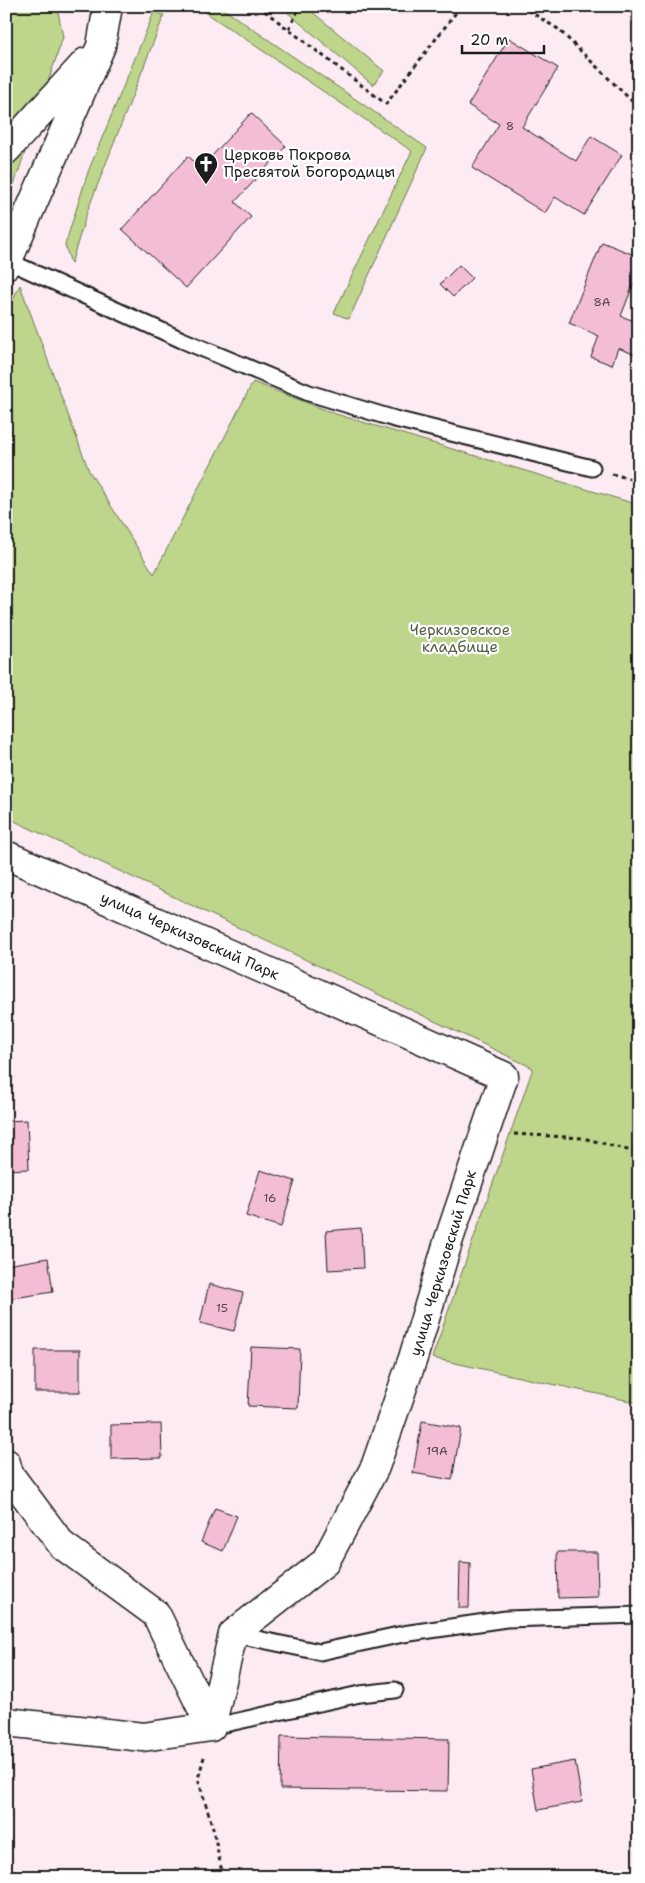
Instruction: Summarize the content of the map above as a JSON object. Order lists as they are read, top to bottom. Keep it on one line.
{"streets":{"street":["улица Черкизовский Парк"]},"parks":["Черкизовское кладбище"],"places":{"church":["Церковь Покрова Пресвятой Богородицы"]},"house_numbers":["8","8А","16","15","19А"],"scale_bar":"20 m"}
